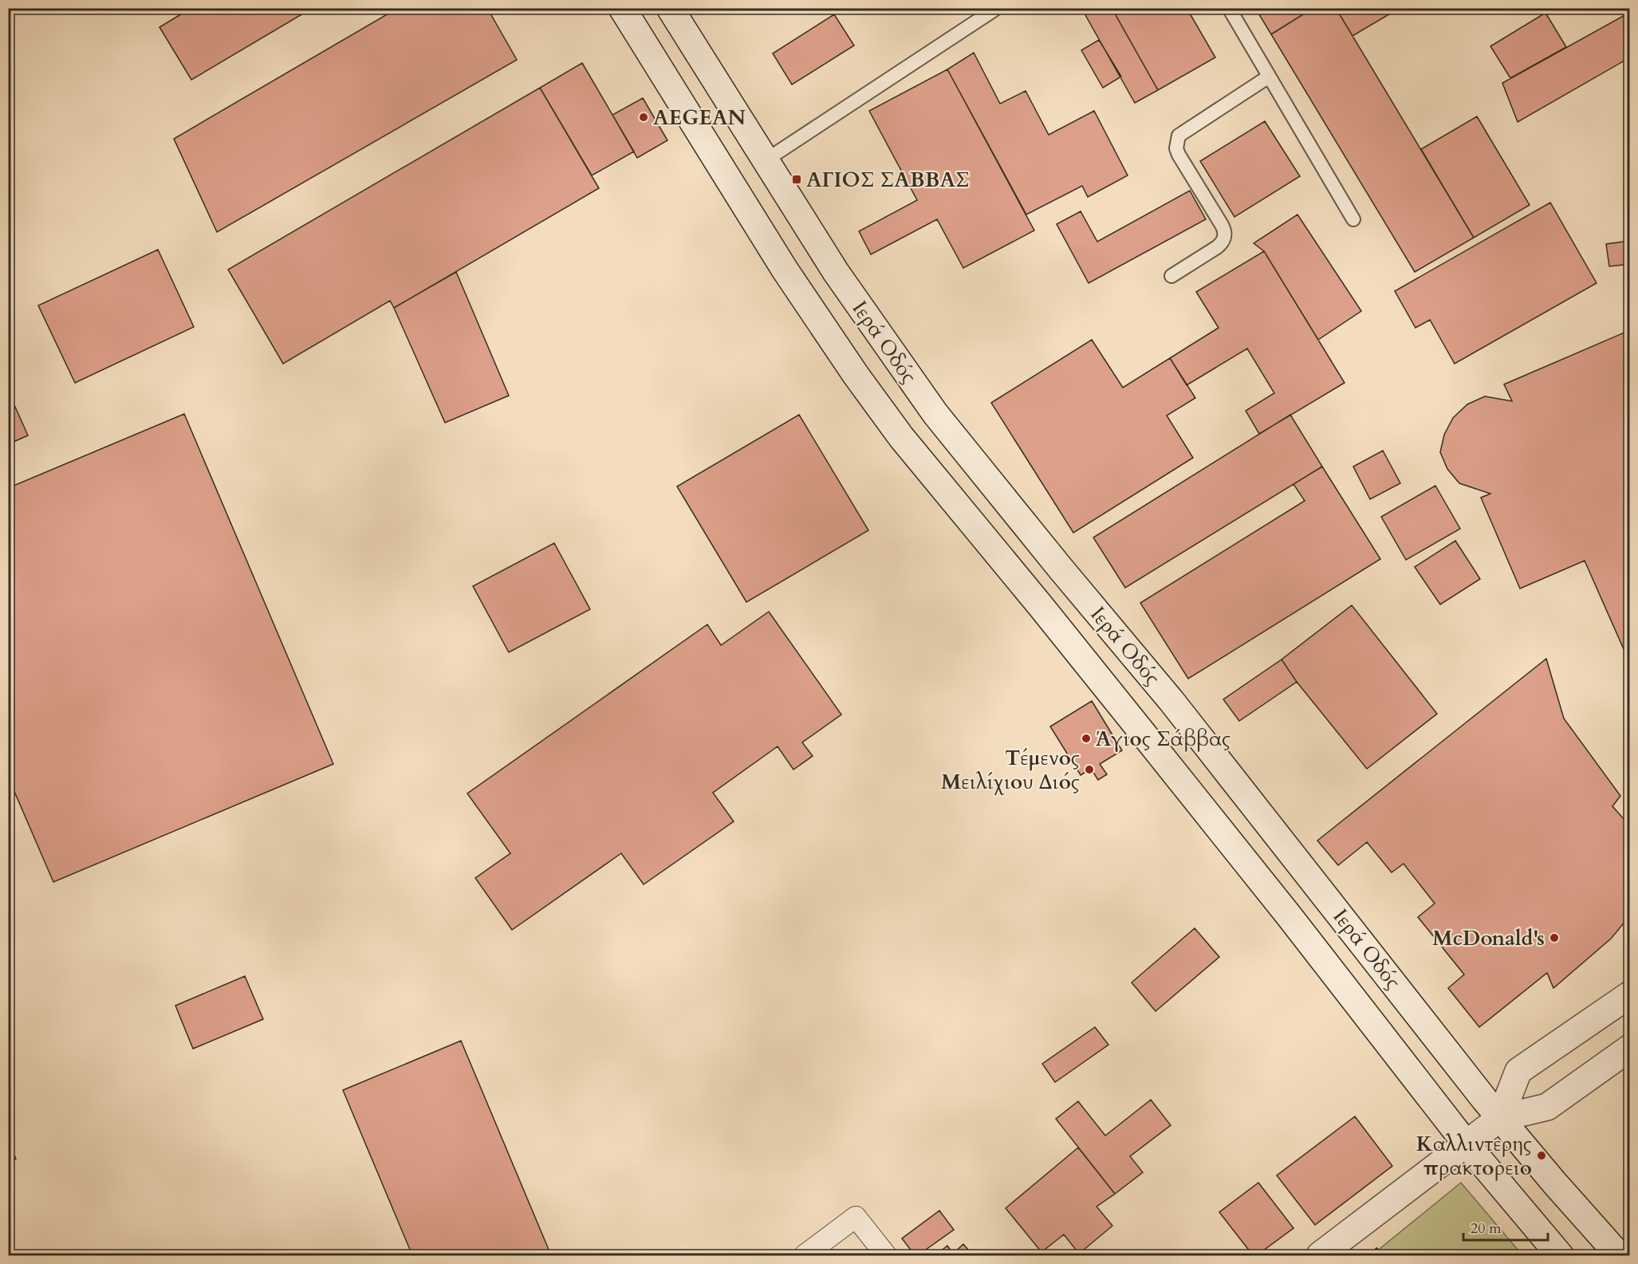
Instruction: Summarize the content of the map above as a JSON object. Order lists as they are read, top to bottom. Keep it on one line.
{"streets":{"main road":["Ιερά Οδός"]},"places":{"other":["AEGEAN","Άγιος Σάββας","Τέμενος Μειλίχιου Διός","McDonald's","Καλλιντερης πρακτορειο"],"transit":["ΑΓΙΟΣ ΣΑΒΒΑΣ"]},"scale_bar":"20 m"}
